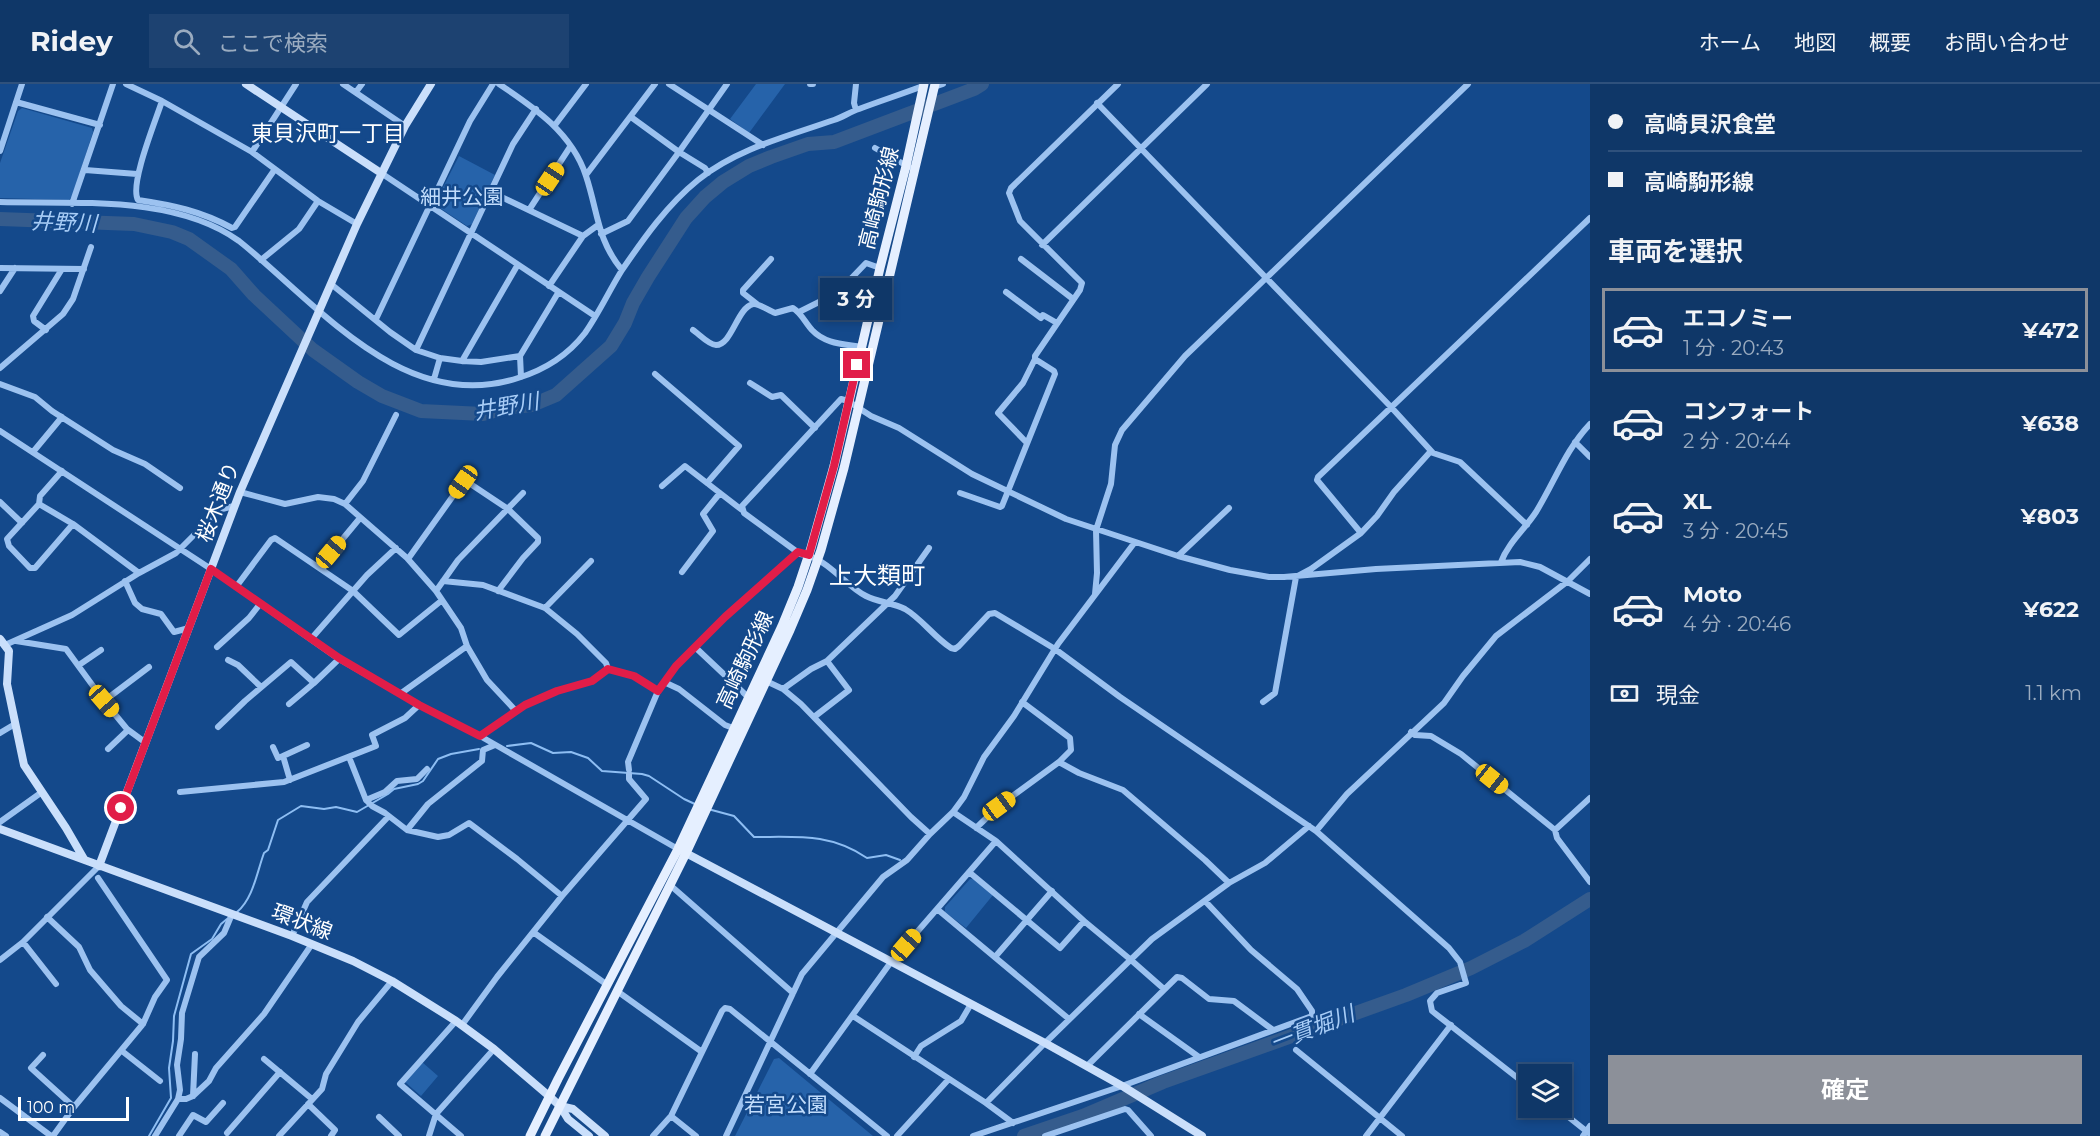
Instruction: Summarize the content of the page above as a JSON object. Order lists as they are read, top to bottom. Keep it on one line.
{"streets":{"main road":["高崎駒形線"],"street":["桜木通り","環状線"]},"crossings":[["高崎駒形線","環状線"],["桜木通り","環状線"]],"districts":["東貝沢町一丁目","上大類町"],"water":["井野川","一貫堀川"],"parks":["細井公園","若宮公園"],"scale_bar":"100 m","page":{"header":"Ridey","search":"ここで検索","nav":["ホーム","地図","概要","お問い合わせ"],"banner":["高崎貝沢食堂","高崎駒形線"],"heading":"車両を選択","bubble":"3 分","list":[{"name":"エコノミー","note":"1 分 · 20:43","value":"¥472"},{"name":"コンフォート","note":"2 分 · 20:44","value":"¥638"},{"name":"XL","note":"3 分 · 20:45","value":"¥803"},{"name":"Moto","note":"4 分 · 20:46","value":"¥622"}],"pay":["現金","1.1 km"],"buttons":"確定","scale":"100 m"}}
